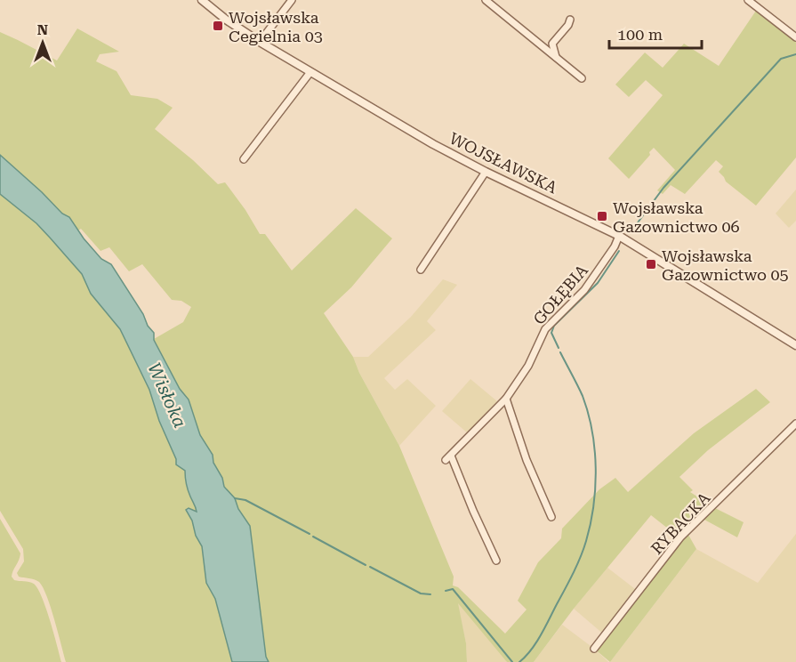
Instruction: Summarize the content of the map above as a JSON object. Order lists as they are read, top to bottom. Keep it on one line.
{"streets":{"street":["WOJSŁAWSKA","GOŁĘBIA","RYBACKA"]},"crossings":[["WOJSŁAWSKA","GOŁĘBIA"]],"water":["Wisłoka"],"places":{"transit":["Wojsławska Cegielnia 03","Wojsławska Gazownictwo 06","Wojsławska Gazownictwo 05"]},"scale_bar":"100 m","north":"top"}
